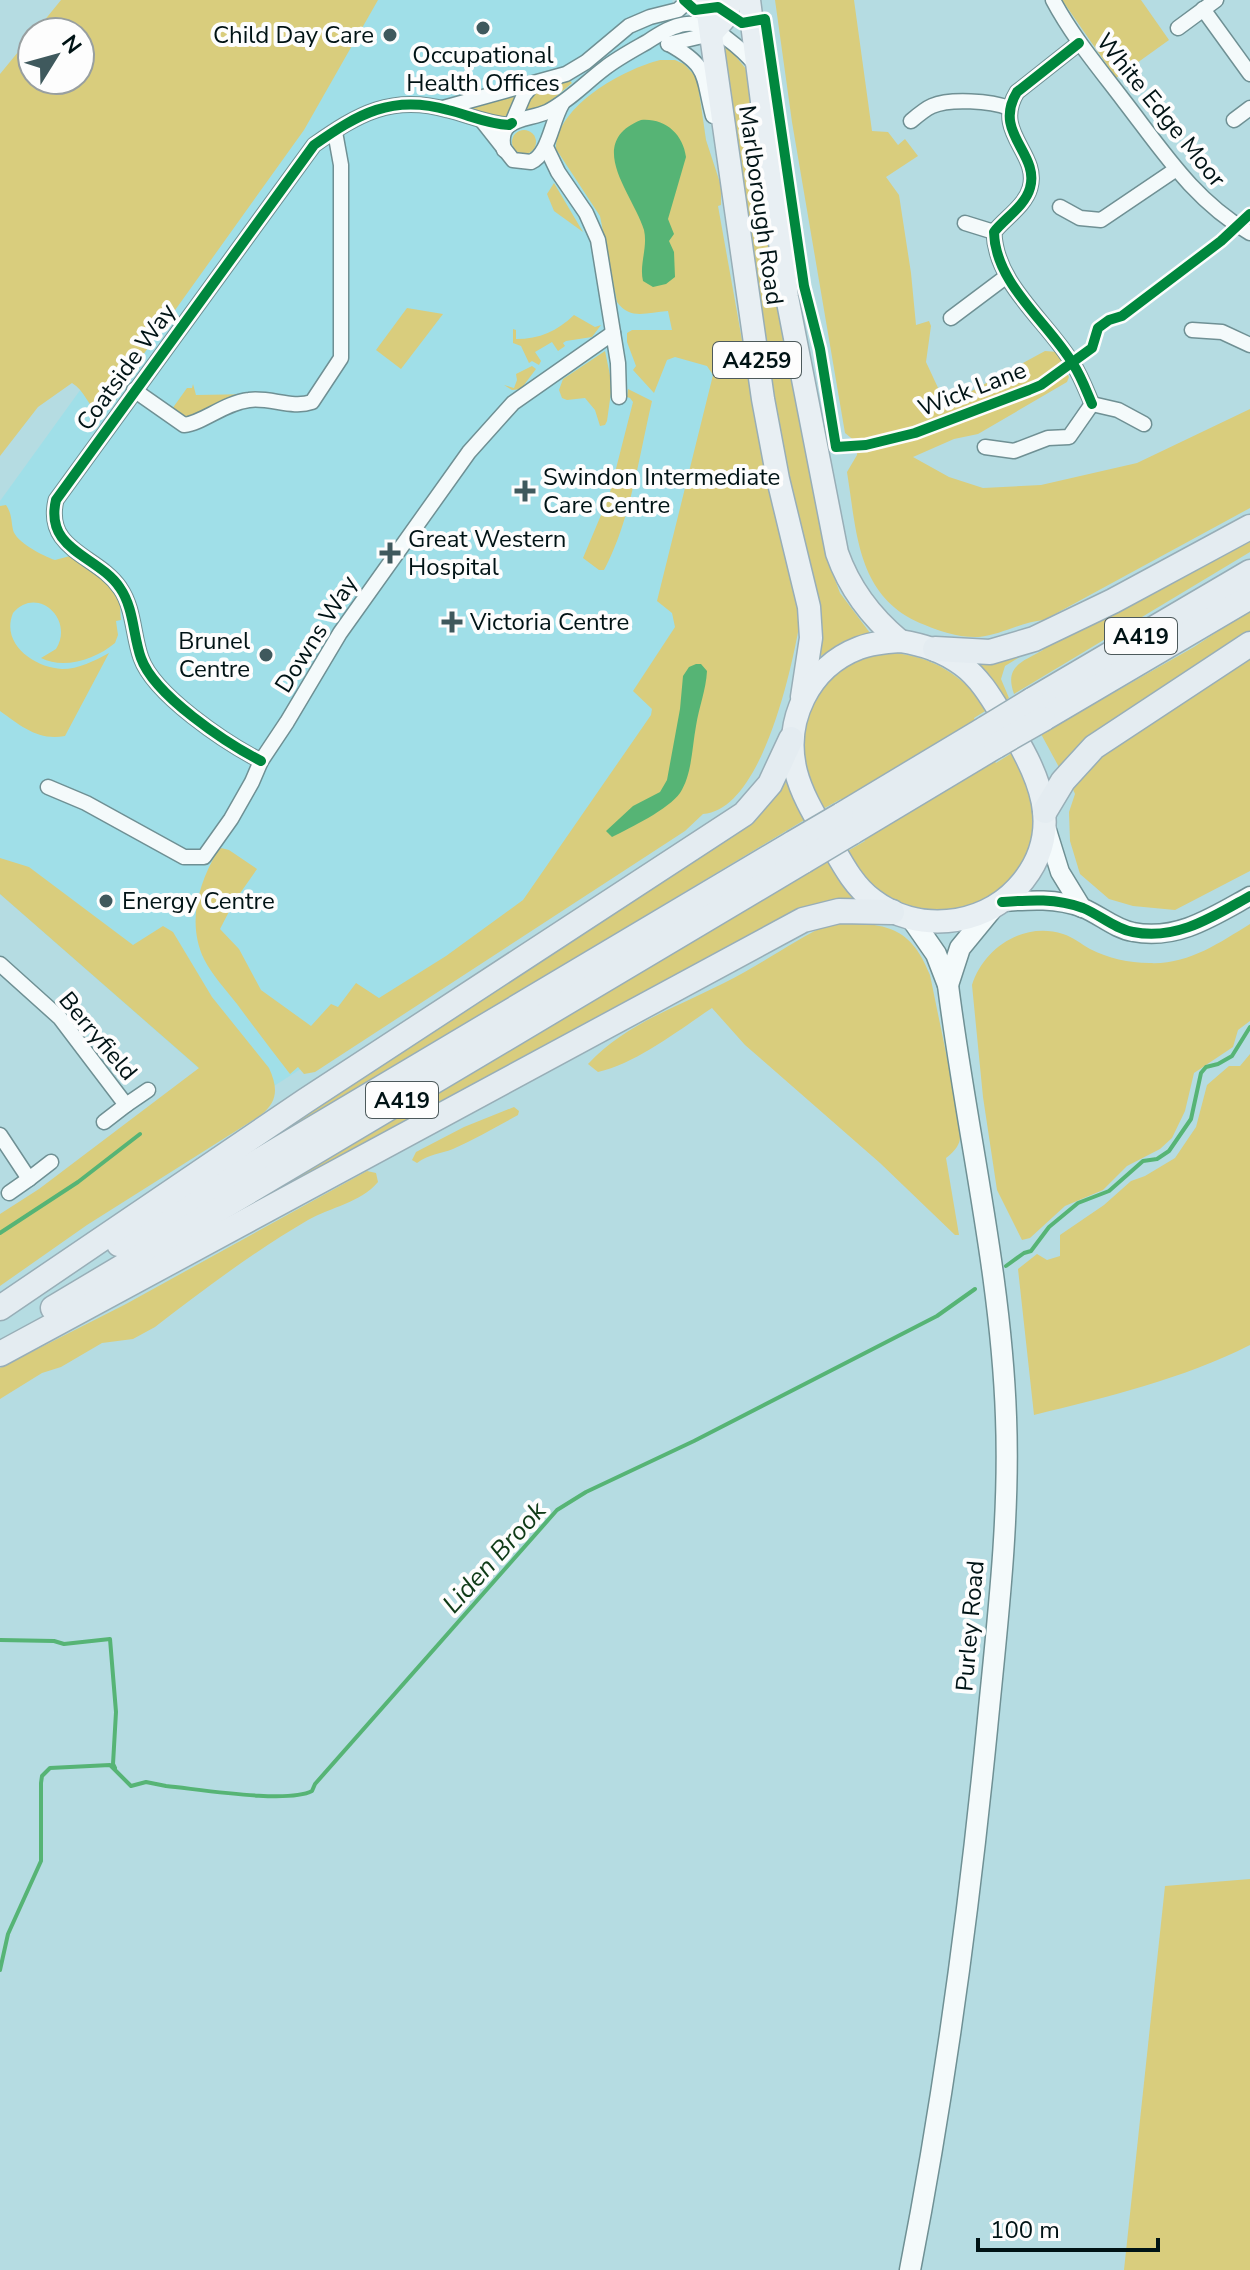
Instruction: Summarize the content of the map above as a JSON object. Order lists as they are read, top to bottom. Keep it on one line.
{"streets":{"highway":["A419"],"main road":["Marlborough Road","A4259","Purley Road"],"street":["White Edge Moor","Coatside Way","Downs Way","Berryfield"],"cycle path":["Wick Lane"]},"crossings":[["Marlborough Road","A419"],["Marlborough Road","Purley Road"],["Coatside Way","Downs Way"],["A419","Purley Road"]],"water":["Liden Brook"],"places":{"other":["Occupational Health Offices","Child Day Care","Brunel Centre","Energy Centre"],"health":["Swindon Intermediate Care Centre","Great Western Hospital","Victoria Centre"]},"scale_bar":"100 m","north":"top right"}
